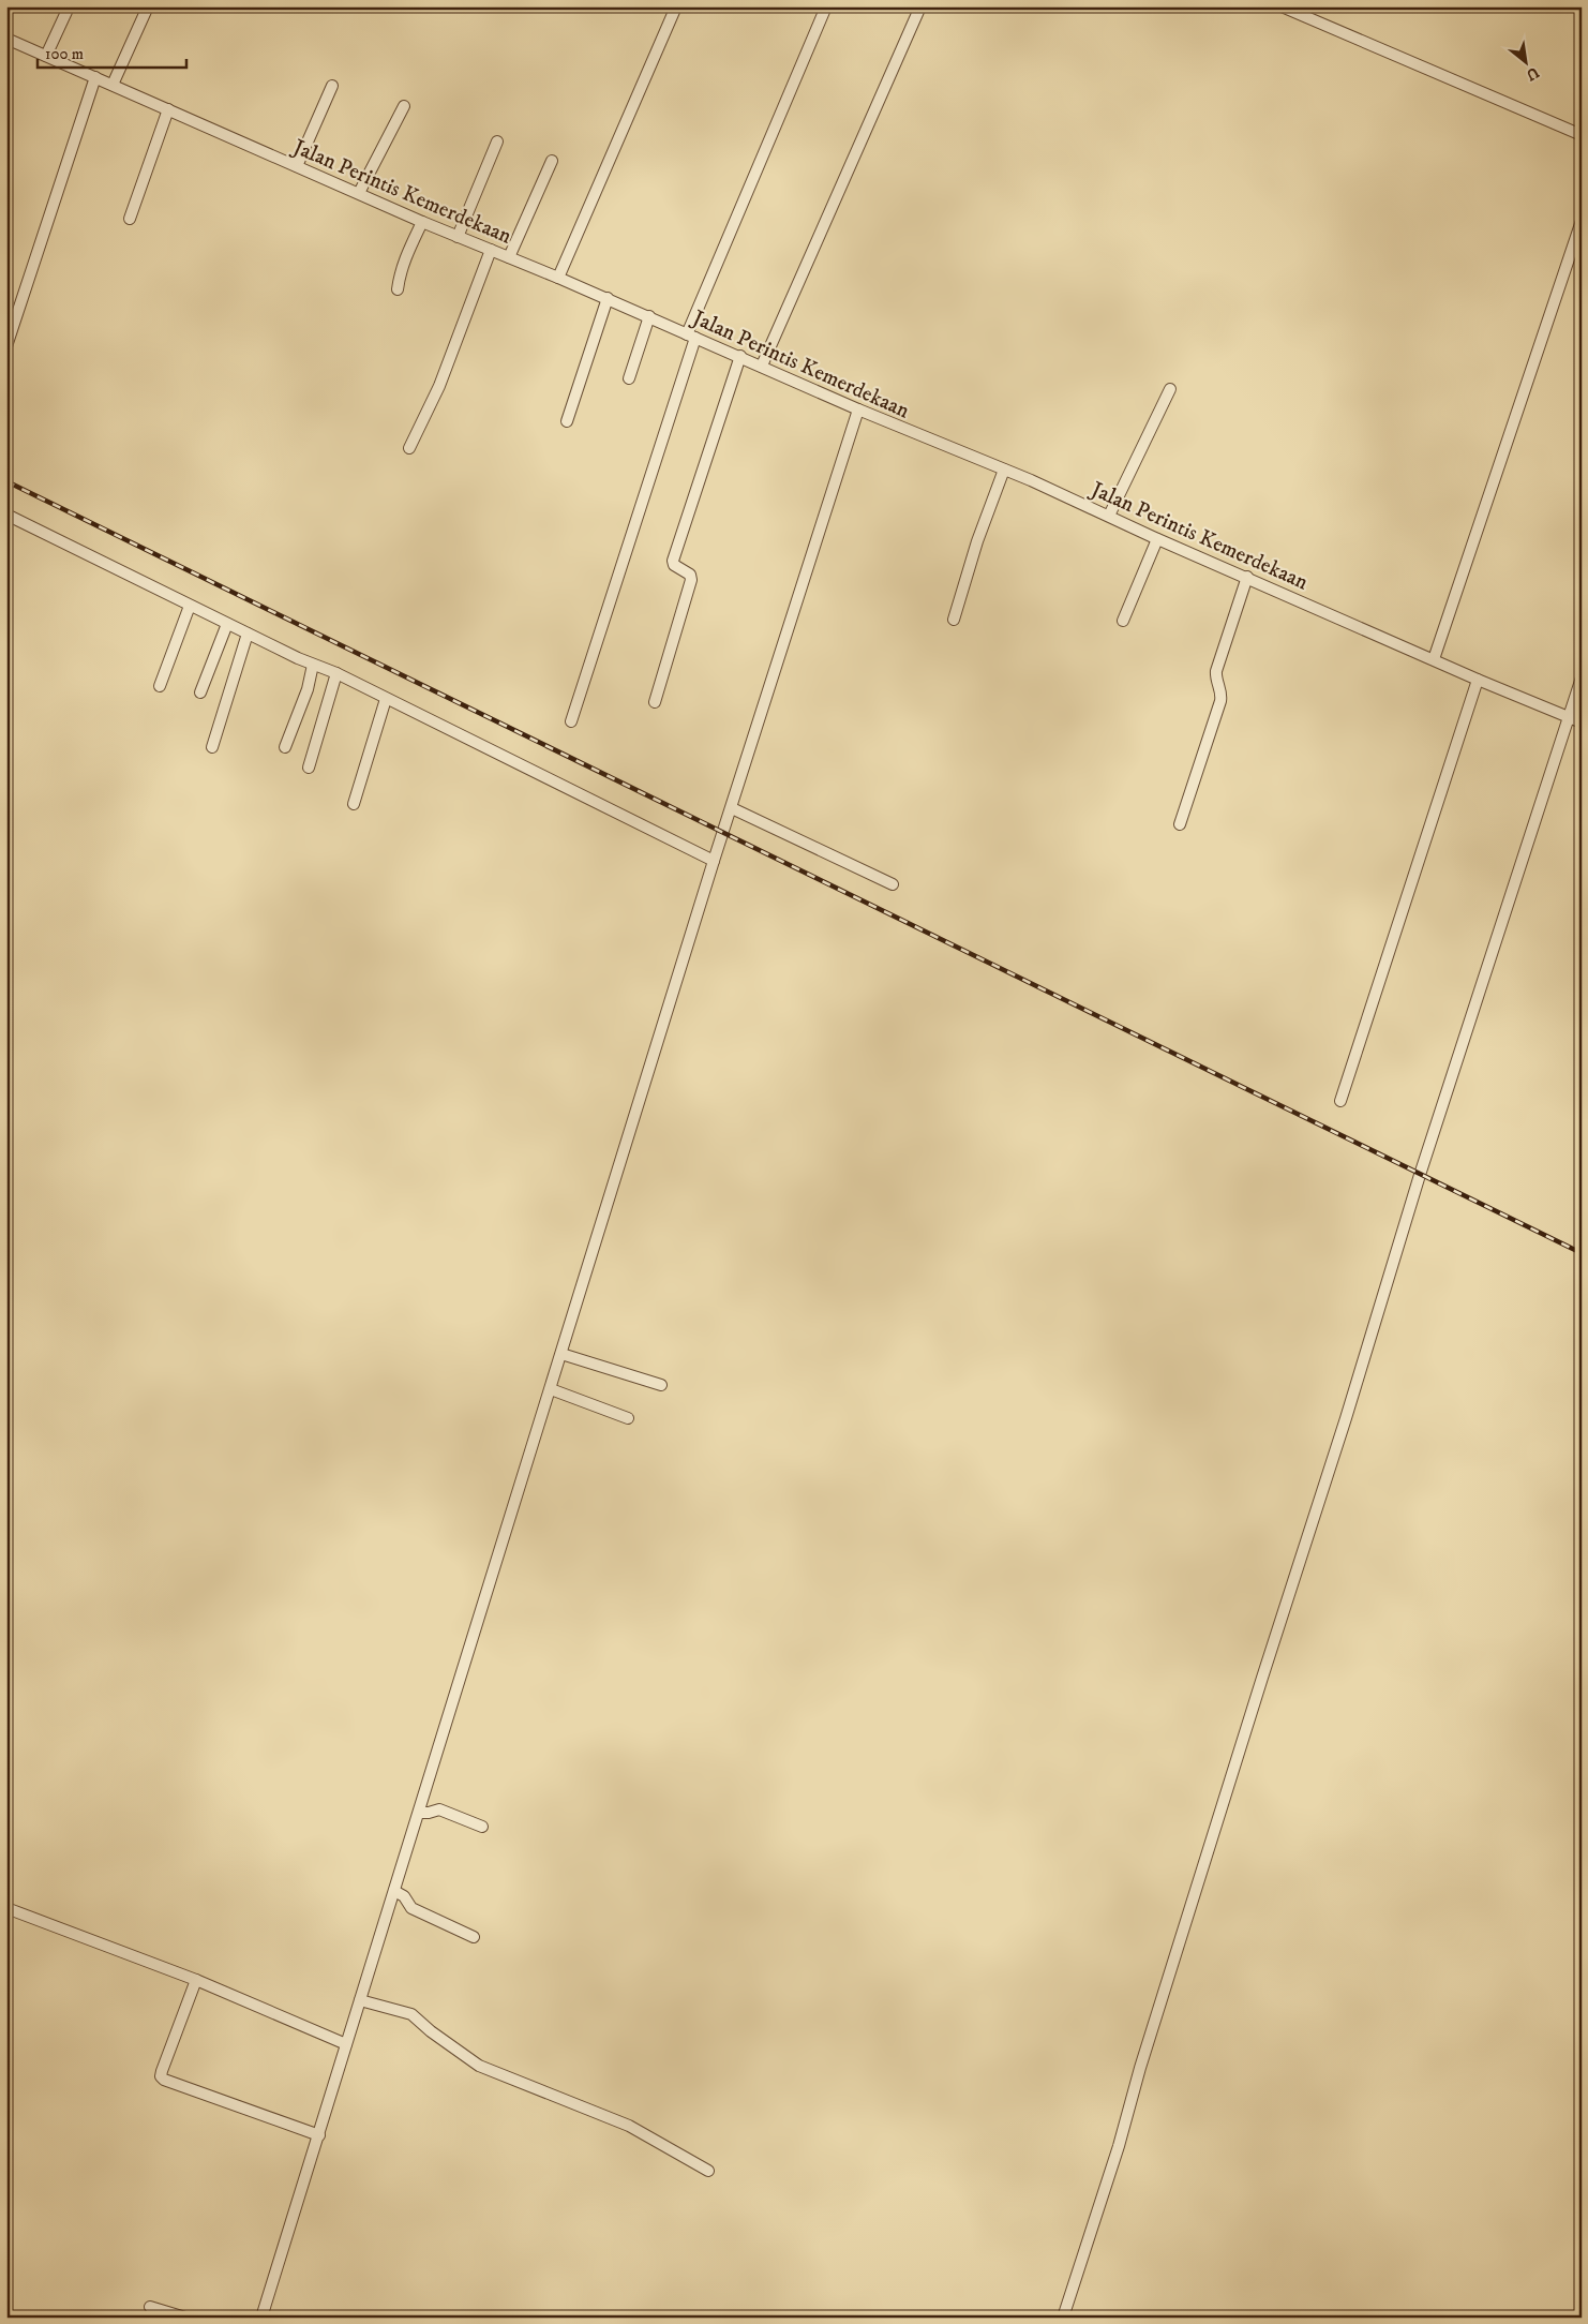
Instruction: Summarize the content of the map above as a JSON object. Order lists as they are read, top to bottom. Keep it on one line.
{"streets":{"street":["Jalan Perintis Kemerdekaan"]},"scale_bar":"100 m","north":"bottom right"}
